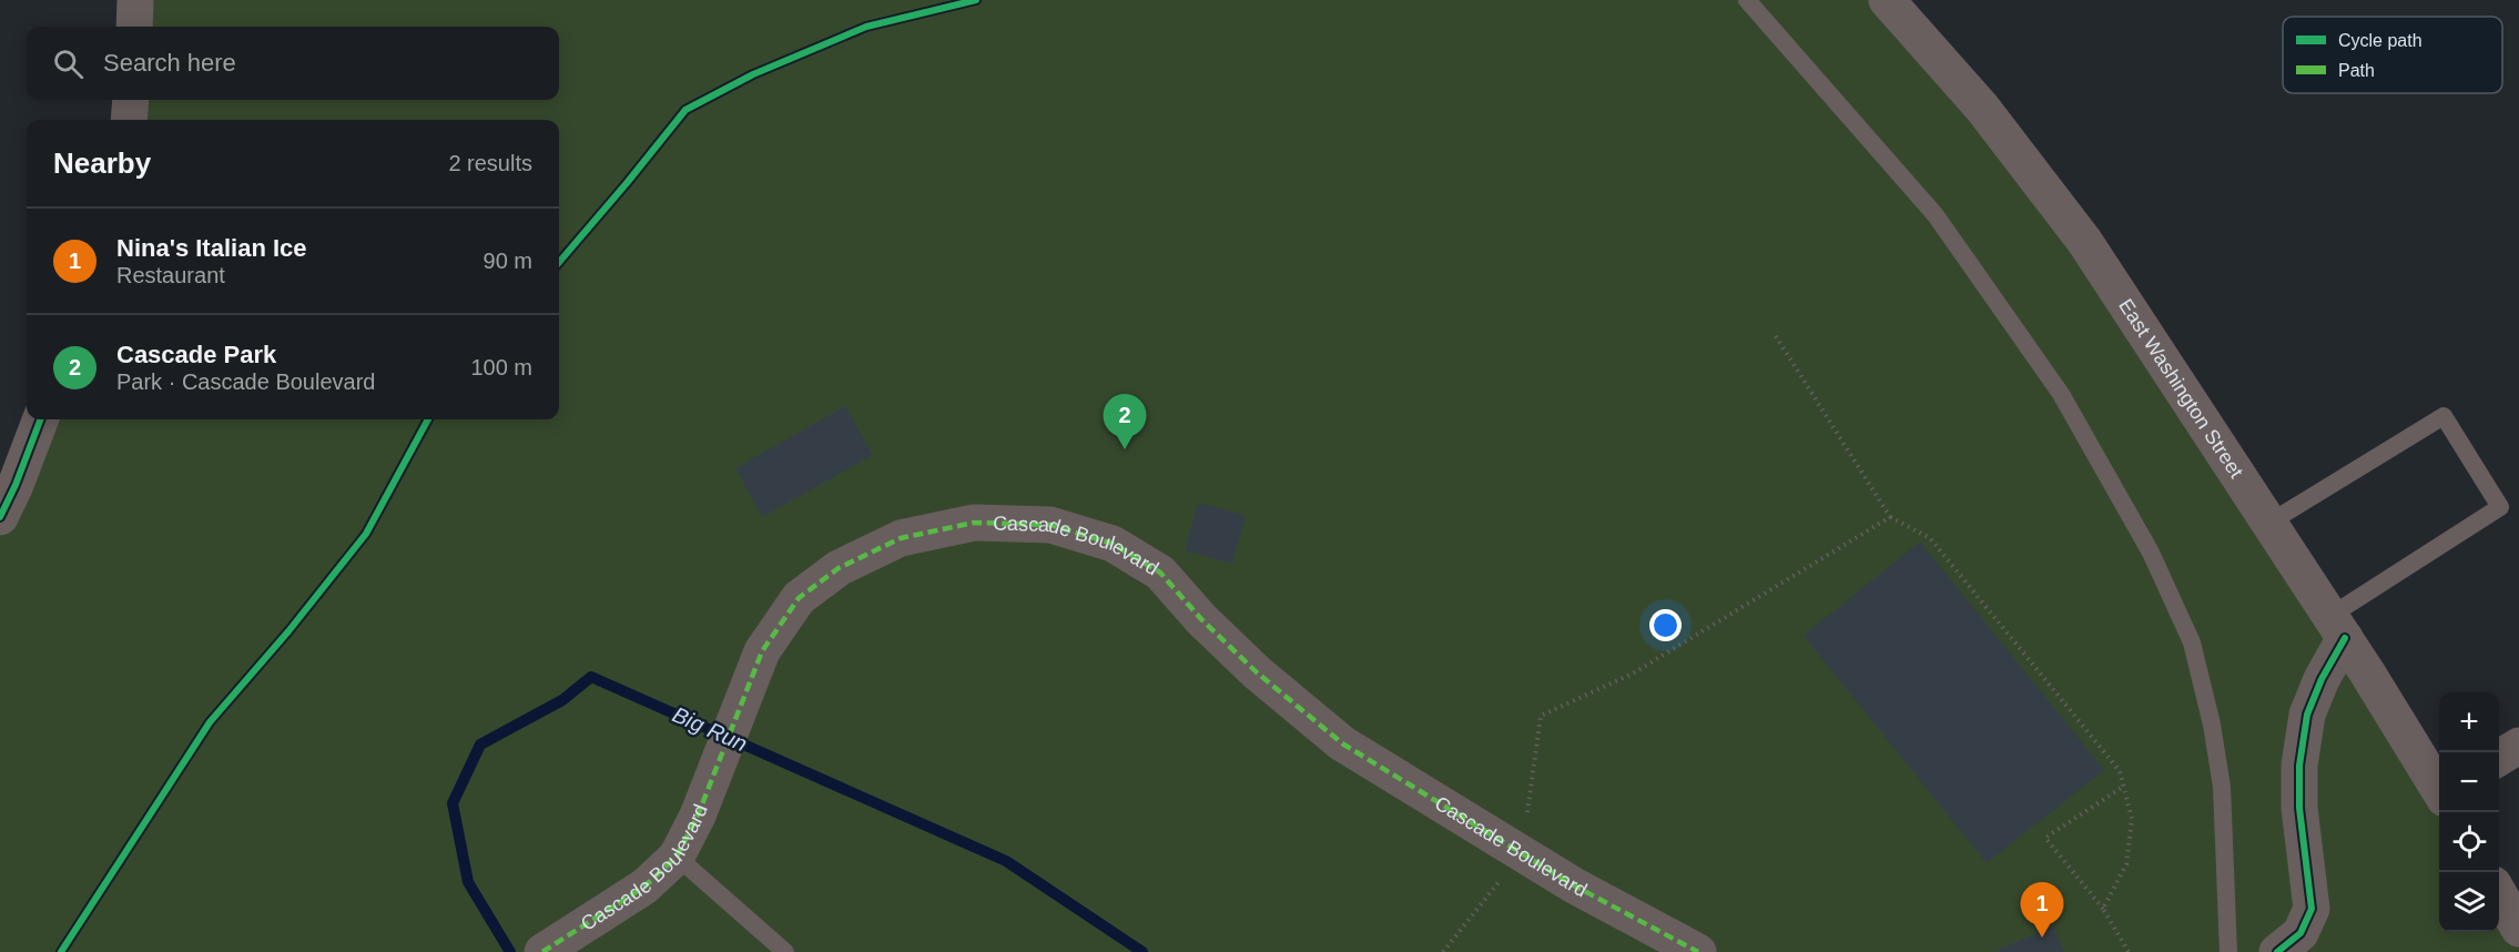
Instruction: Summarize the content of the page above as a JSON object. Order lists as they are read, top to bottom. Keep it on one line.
{"streets":{"main road":["East Washington Street"],"street":["Cascade Boulevard"]},"water":["Big Run"],"legend":["Cycle path","Path"],"page":{"search":"Search here","heading":["Nearby","2 results"],"list":[{"mark":"1","name":"Nina's Italian Ice","note":"Restaurant","value":"90 m"},{"mark":"2","name":"Cascade Park","note":"Park · Cascade Boulevard","value":"100 m"}],"pins":["2","1"],"map_buttons":["+","−"]}}
